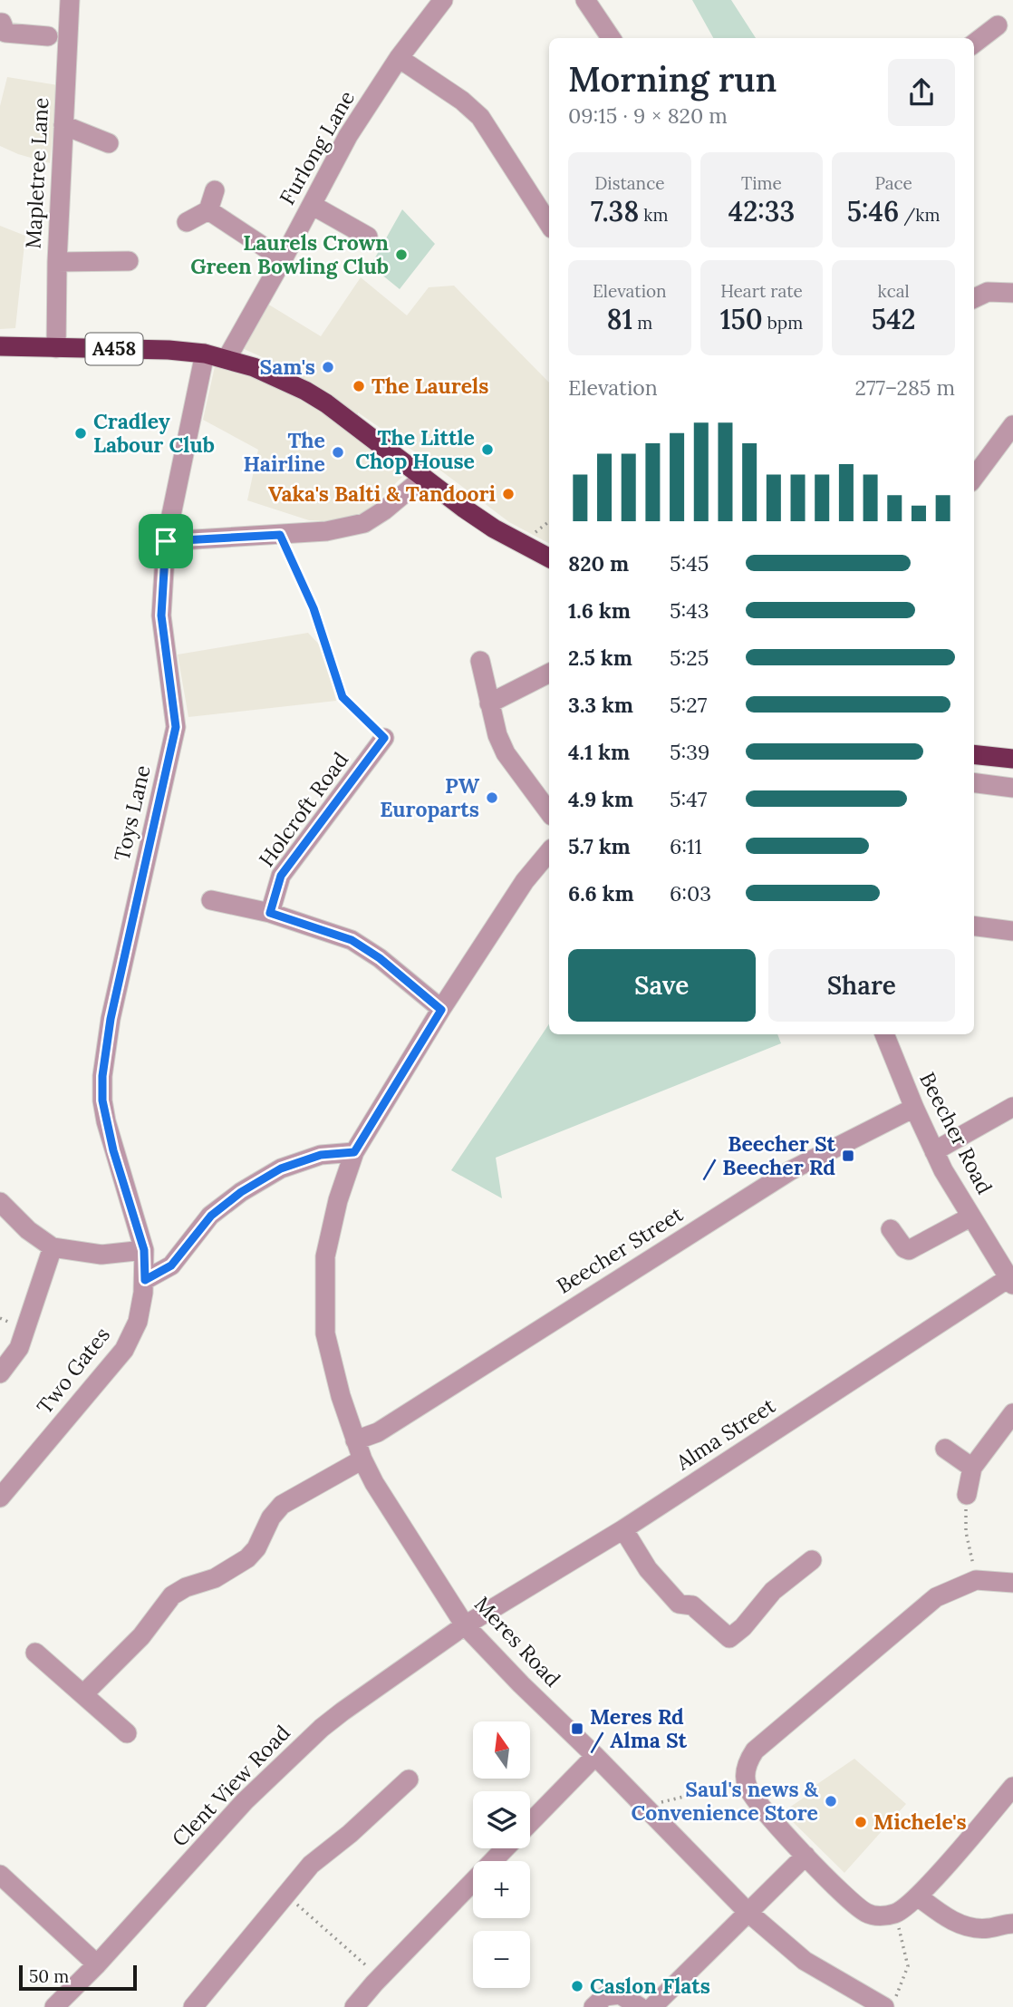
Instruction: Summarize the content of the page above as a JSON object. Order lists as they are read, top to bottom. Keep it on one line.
{"streets":{"highway":["A458"],"street":["Furlong Lane","Mapletree Lane","Holcroft Road","Toys Lane","Beecher Road","Beecher Street","Two Gates","Alma Street","Meres Road","Clent View Road"]},"crossings":[["Furlong Lane","A458"],["Mapletree Lane","A458"],["A458","Toys Lane"],["Toys Lane","Two Gates"],["Beecher Road","Beecher Street"],["Beecher Road","Alma Street"],["Beecher Street","Meres Road"],["Alma Street","Meres Road"],["Alma Street","Clent View Road"],["Meres Road","Clent View Road"]],"places":{"other":["Laurels Crown Green Bowling Club","Sam's","The Laurels","Cradley Labour Club","The Little Chop House","The Hairline","Vaka's Balti & Tandoori","PW Europarts","Saul's news & Convenience Store","Michele's","Caslon Flats"],"transit":["Beecher St / Beecher Rd","Meres Rd / Alma St"]},"scale_bar":"50 m","north":"top","page":{"heading":["Morning run","09:15 · 9 × 820 m"],"stats":[["Distance","7.38 km"],["Time","42:33"],["Pace","5:46 /km"],["Elevation","81 m"],["Heart rate","150 bpm"],["kcal","542"]],"chart":["Elevation","277–285 m"],"list":[{"name":"820 m","note":"5:45"},{"name":"1.6 km","note":"5:43"},{"name":"2.5 km","note":"5:25"},{"name":"3.3 km","note":"5:27"},{"name":"4.1 km","note":"5:39"},{"name":"4.9 km","note":"5:47"},{"name":"5.7 km","note":"6:11"},{"name":"6.6 km","note":"6:03"}],"buttons":["Save","Share"],"map_buttons":["+","−"],"scale":"50 m"}}
